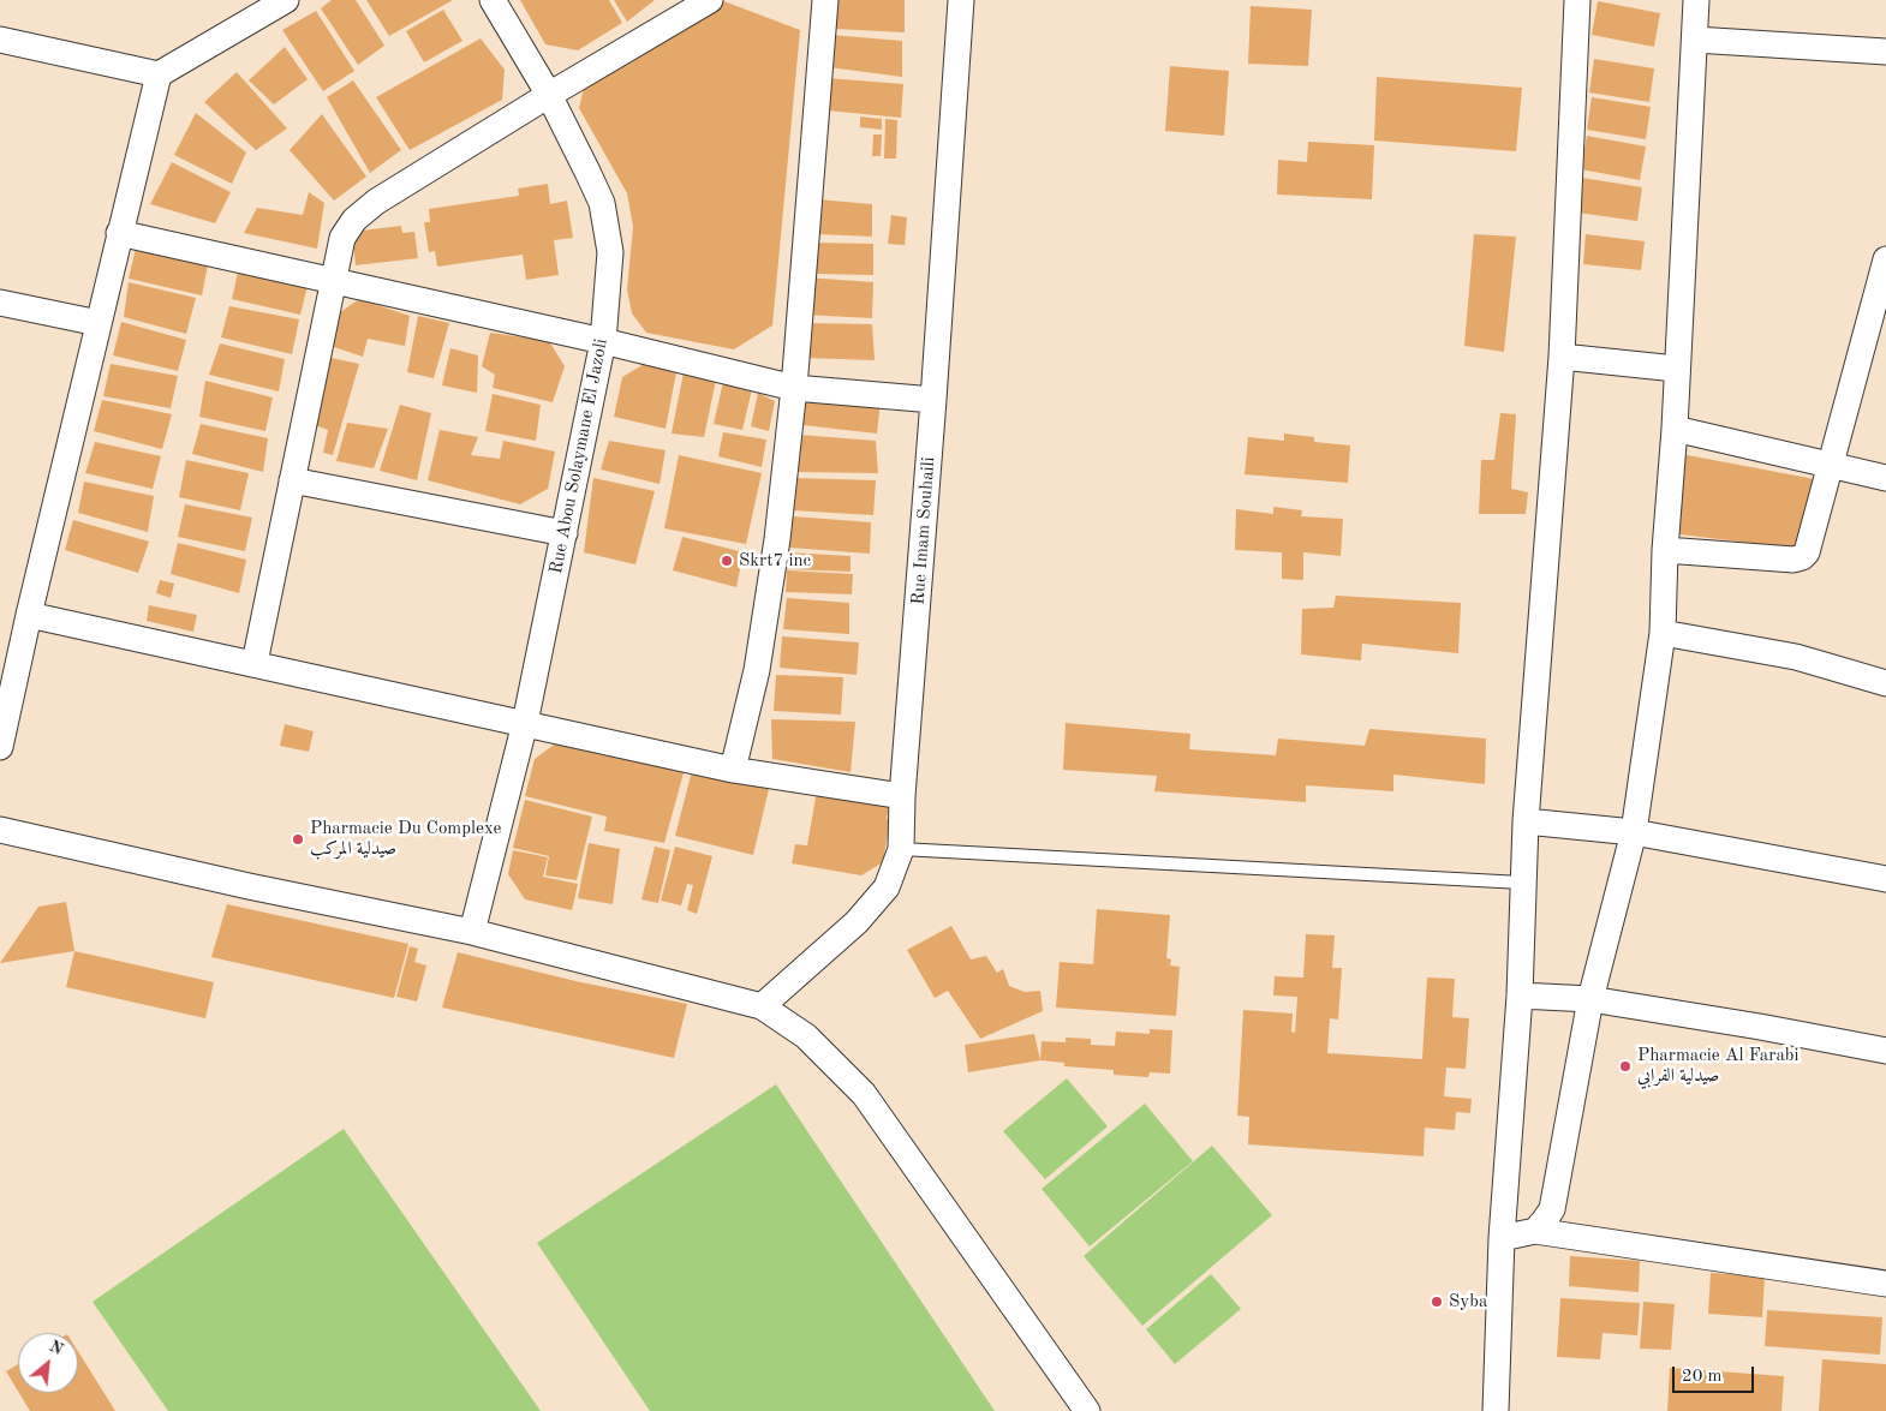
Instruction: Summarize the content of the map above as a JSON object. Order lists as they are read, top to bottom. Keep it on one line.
{"streets":{"street":["Rue Abou Solaymane El Jazoli","Rue Imam Souhaili"]},"places":["Skrt7 inc","Pharmacie Du Complexe صيدلية المركب","Pharmacie Al Farabi صيدلية الفرابي","Syba"],"scale_bar":"20 m","north":"top right"}
